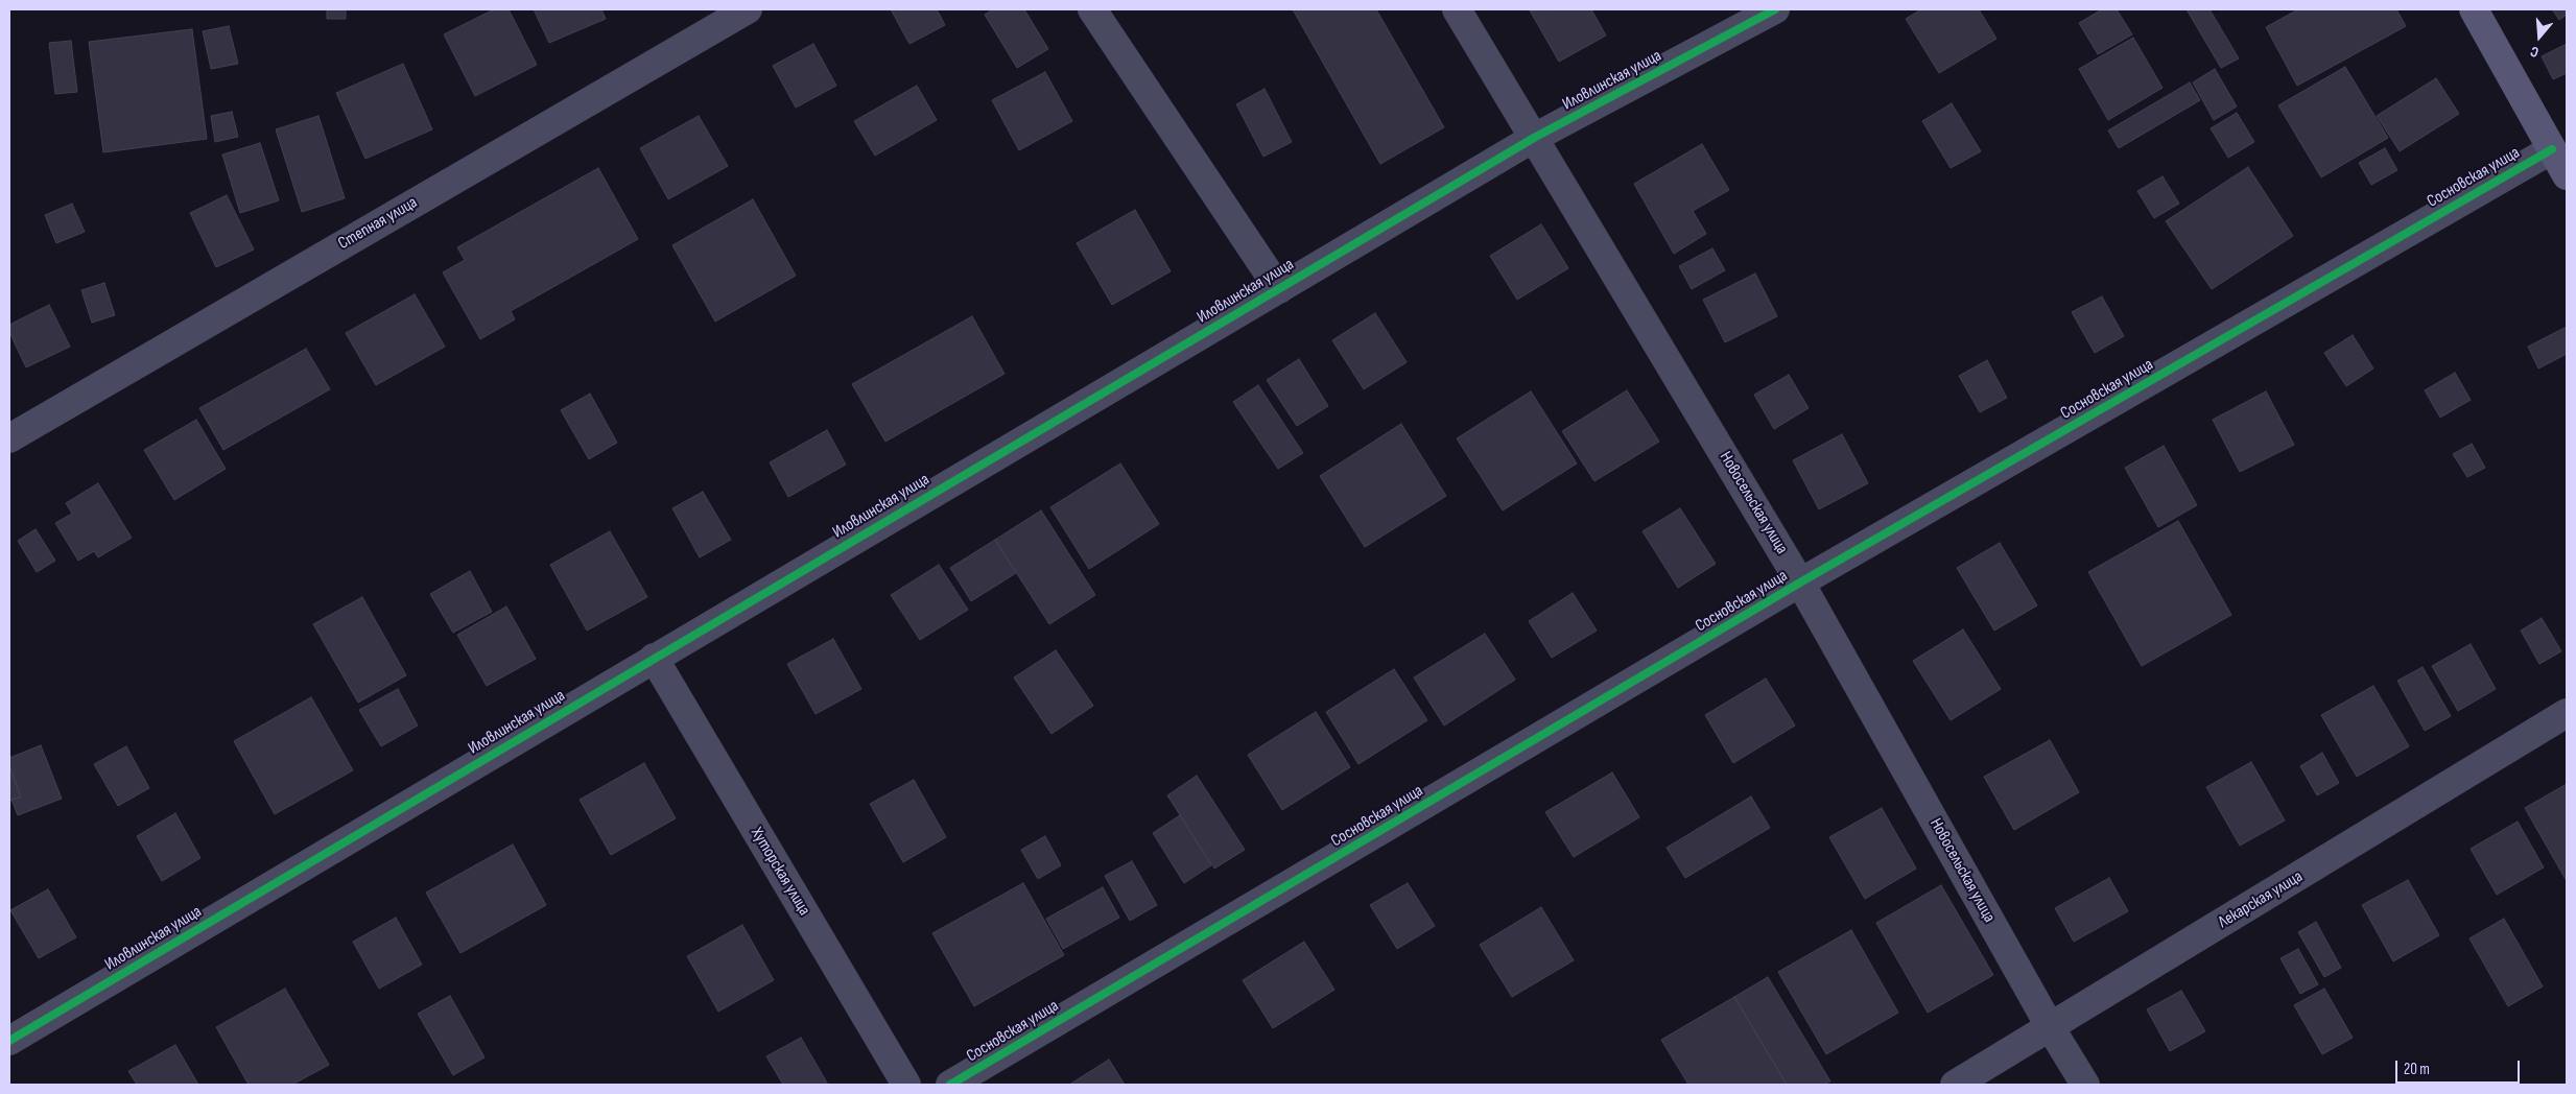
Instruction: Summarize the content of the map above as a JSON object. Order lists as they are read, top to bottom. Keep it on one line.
{"streets":{"street":["Иловлинская улица","Сосновская улица","Степная улица","Новосельская улица","Хуторская улица","Лекарская улица"]},"crossings":[["Иловлинская улица","Новосельская улица"],["Иловлинская улица","Хуторская улица"],["Сосновская улица","Новосельская улица"],["Новосельская улица","Лекарская улица"]],"scale_bar":"20 m","north":"bottom"}
